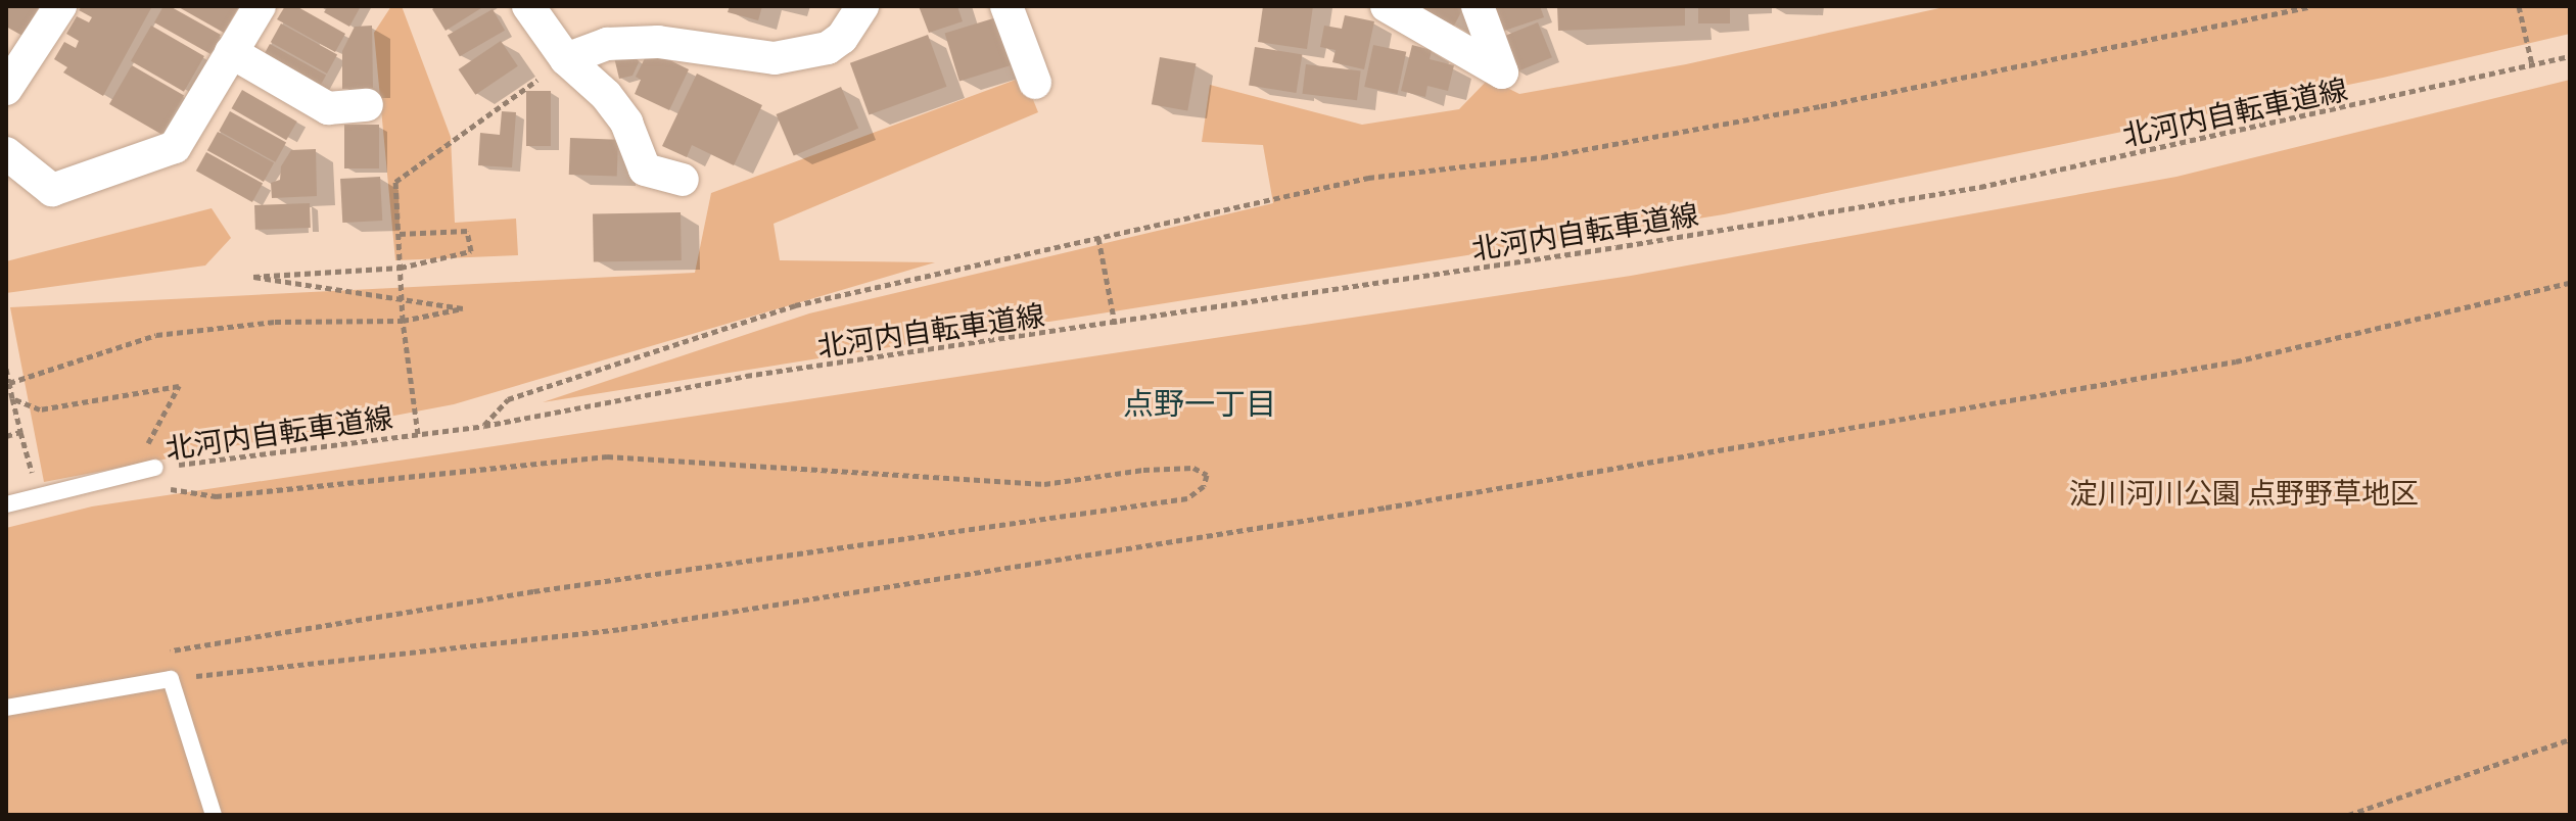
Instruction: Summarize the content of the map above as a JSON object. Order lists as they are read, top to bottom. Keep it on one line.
{"streets":{"path":["北河内自転車道線"]},"districts":["点野一丁目"],"parks":["淀川河川公園 点野野草地区"]}
